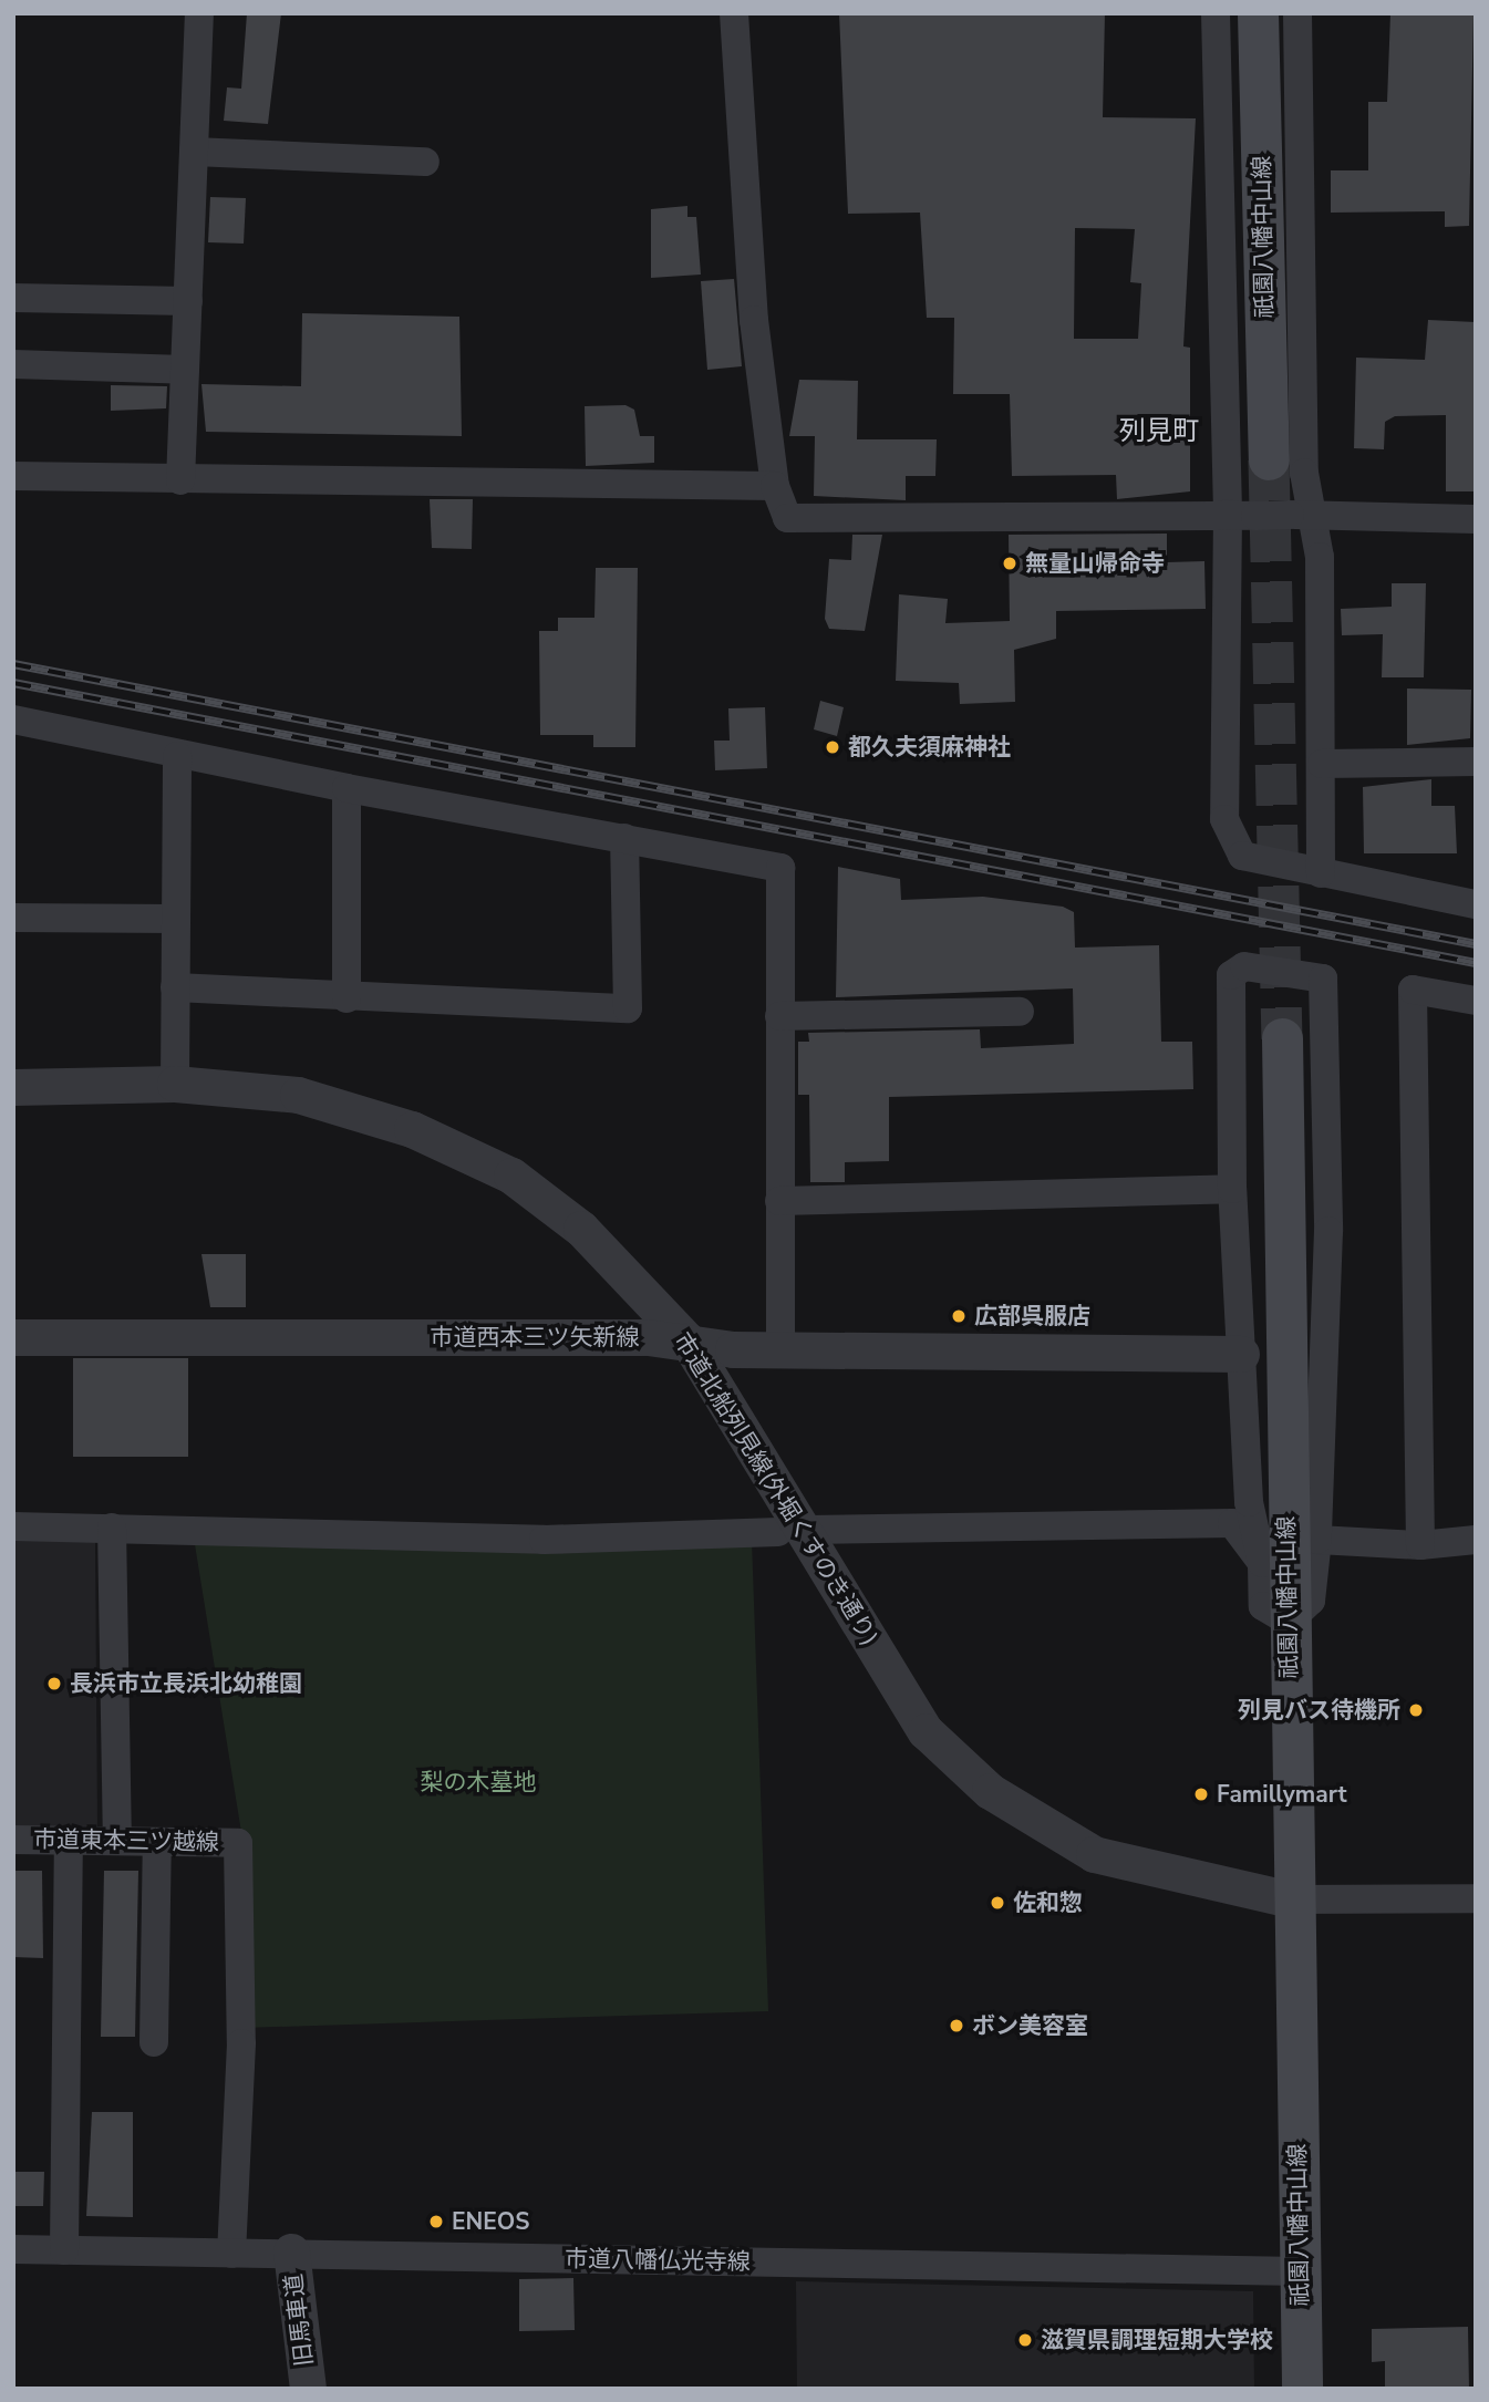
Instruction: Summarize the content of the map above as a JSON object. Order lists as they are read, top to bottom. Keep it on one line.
{"streets":{"main road":["祇園八幡中山線"],"street":["市道西本三ツ矢新線","市道北船列見線(外堀くすのき通り)","市道東本三ツ越線","市道八幡仏光寺線","旧馬車道"]},"crossings":[["祇園八幡中山線","市道北船列見線(外堀くすのき通り)"],["祇園八幡中山線","市道八幡仏光寺線"],["市道西本三ツ矢新線","市道北船列見線(外堀くすのき通り)"],["市道東本三ツ越線","市道八幡仏光寺線"],["市道八幡仏光寺線","旧馬車道"]],"districts":["列見町"],"parks":["梨の木墓地"],"places":["無量山帰命寺","都久夫須麻神社","広部呉服店","長浜市立長浜北幼稚園","列見バス待機所","Famillymart","佐和惣","ボン美容室","ENEOS","滋賀県調理短期大学校"]}
